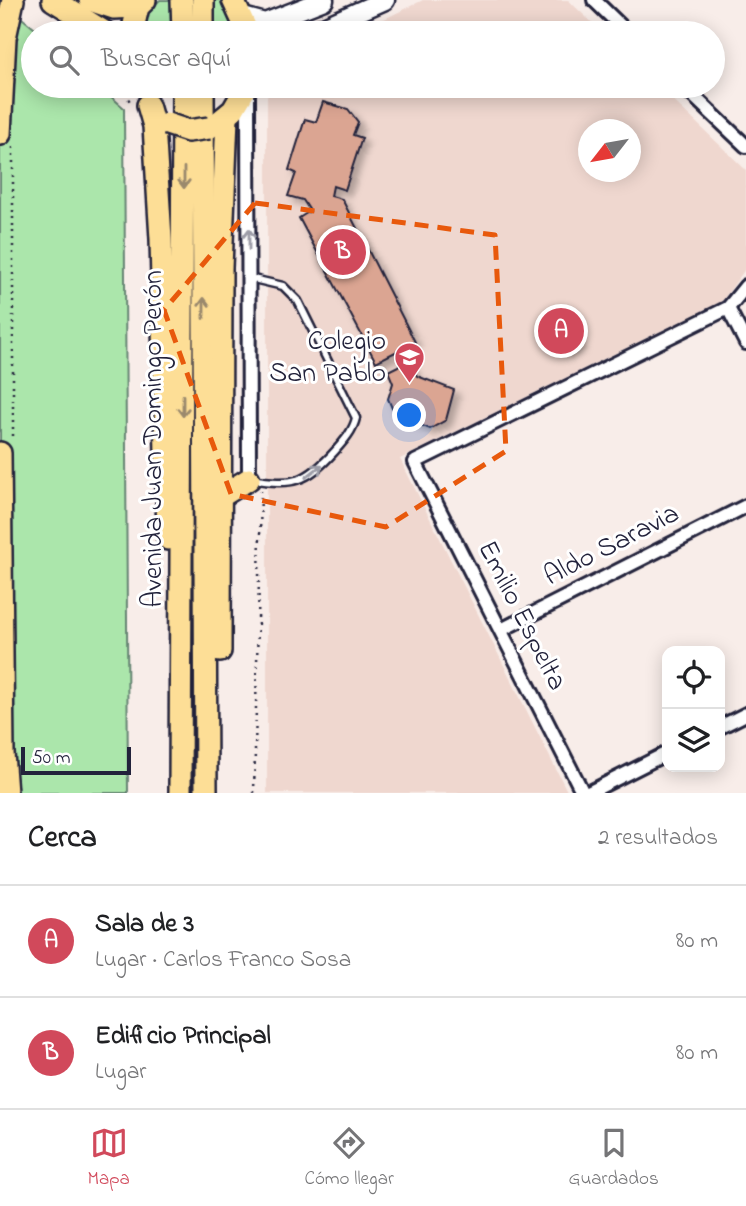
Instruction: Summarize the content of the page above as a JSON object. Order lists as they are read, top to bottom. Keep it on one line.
{"streets":{"main road":["Avenida Juan Domingo Perón"],"street":["Aldo Saravia","Emilio Espelta"]},"crossings":[["Aldo Saravia","Emilio Espelta"]],"places":{"school or university":["Colegio San Pablo"]},"scale_bar":"50 m","north":"bottom left","page":{"search":"Buscar aquí","pins":["B","A"],"scale":"50 m","heading":["Cerca","2 resultados"],"list":[{"mark":"A","name":"Sala de 3","note":"Lugar · Carlos Franco Sosa","value":"80 m"},{"mark":"B","name":"Edificio Principal","note":"Lugar","value":"80 m"}],"nav":["Mapa","Cómo llegar","Guardados"]}}
